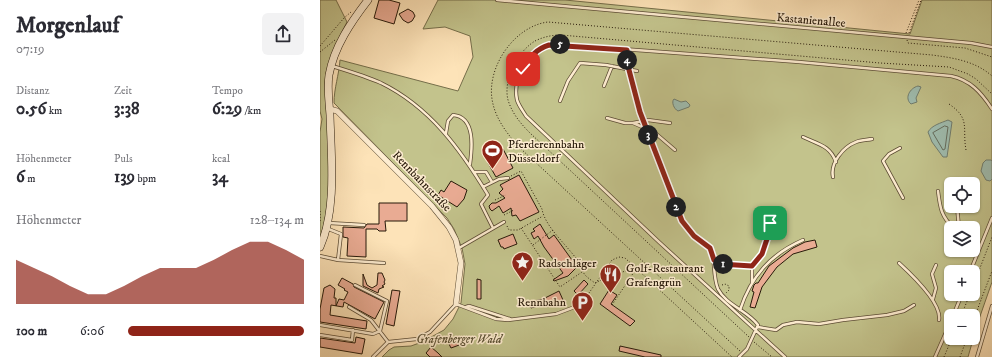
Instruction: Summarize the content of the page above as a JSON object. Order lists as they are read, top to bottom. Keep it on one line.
{"streets":{"street":["Rennbahnstraße"],"lane":["Kastanienallee"]},"parks":["Grafenberger Wald"],"places":{"sports":["Pferderennbahn Düsseldorf"],"place":["Radschläger"],"restaurant":["Golf-Restaurant Grafengrün"],"parking":["Rennbahn"]},"page":{"heading":["Morgenlauf","07:19"],"pins":["5","4","3","2","1"],"stats":[["Distanz","0.56 km"],["Zeit","3:38"],["Tempo","6:29 /km"],["Höhenmeter","6 m"],["Puls","139 bpm"],["kcal","34"]],"map_buttons":["+","−"],"chart":["Höhenmeter","128–134 m"],"list":[{"name":"100 m","note":"6:06"}]}}
